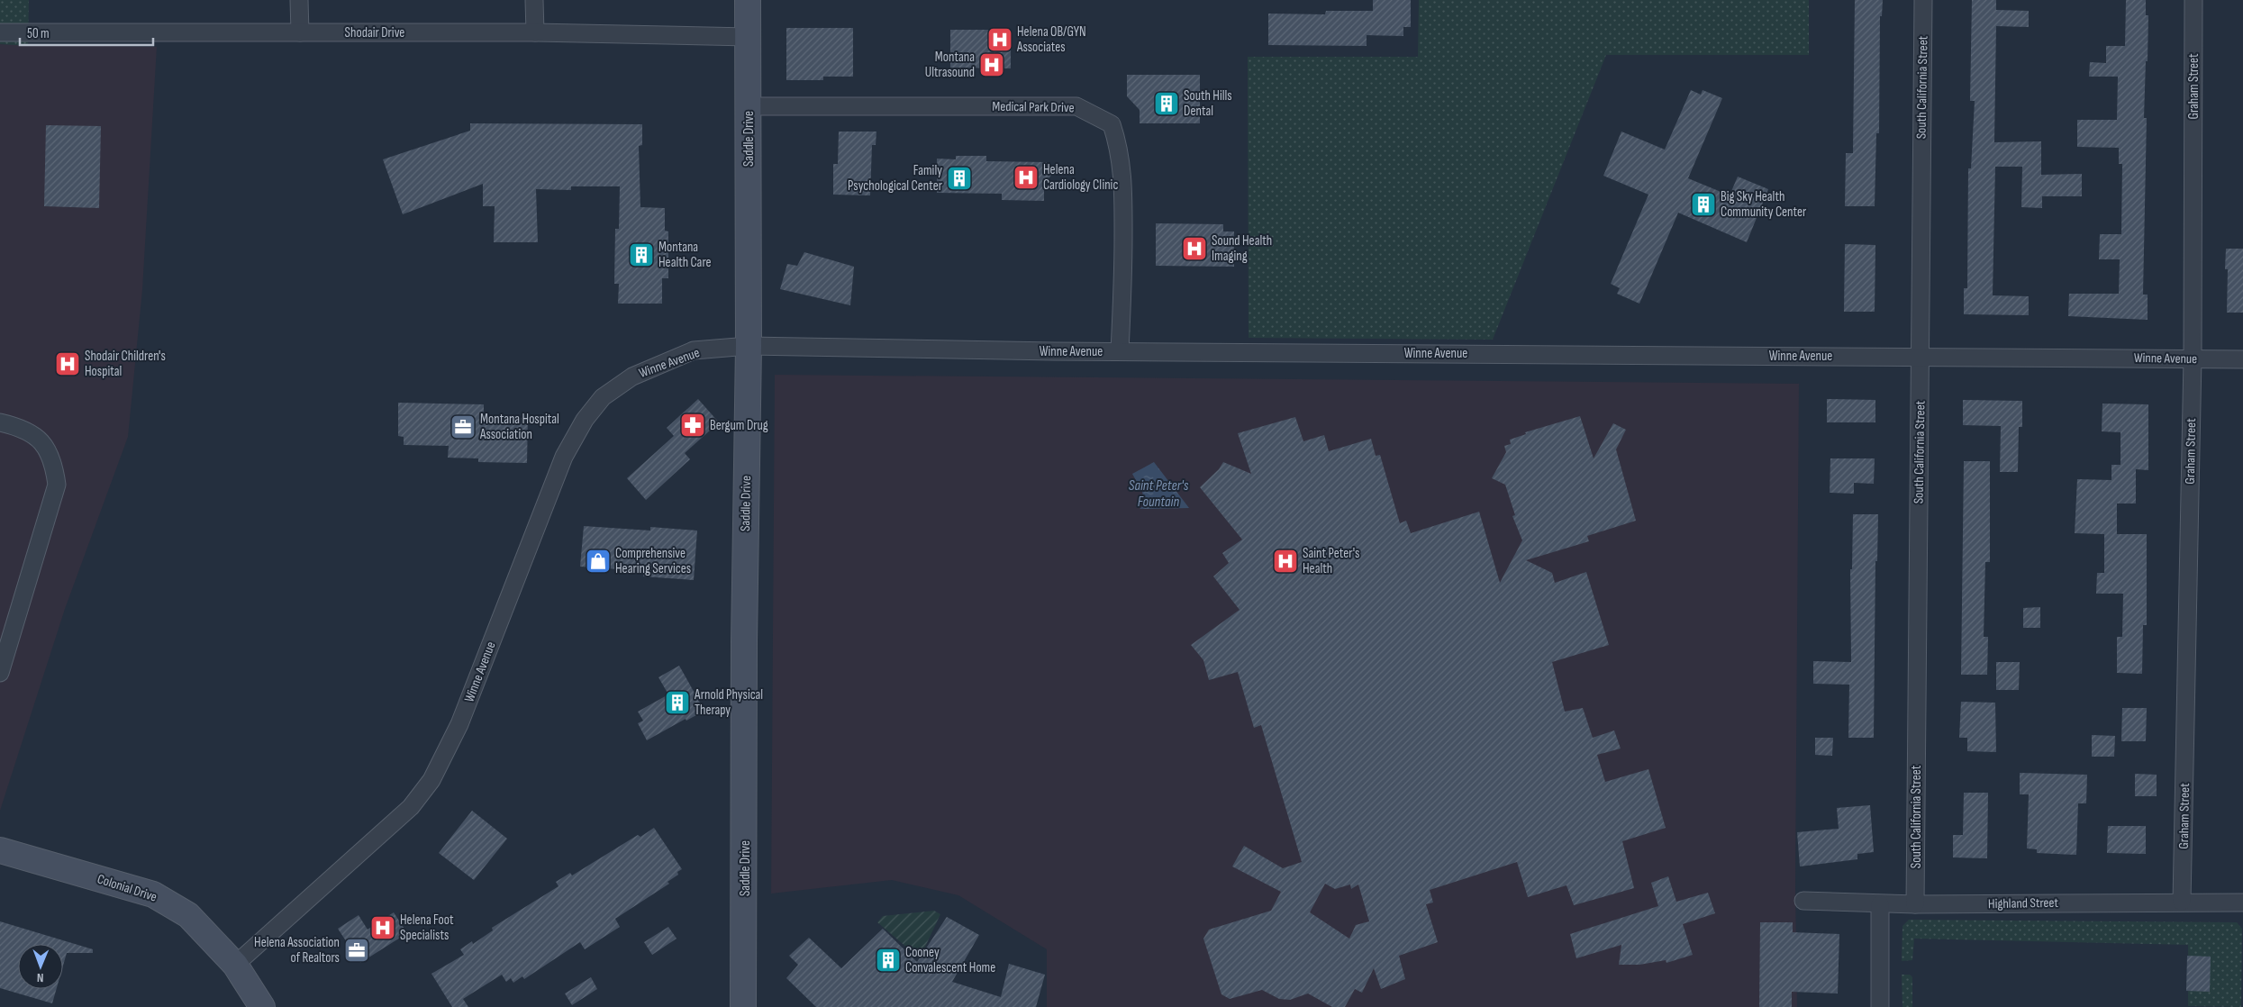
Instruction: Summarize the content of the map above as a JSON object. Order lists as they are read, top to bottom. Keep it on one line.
{"streets":{"street":["Shodair Drive","Graham Street","South California Street","Medical Park Drive","Saddle Drive","Winne Avenue","Colonial Drive","Highland Street"]},"crossings":[["Shodair Drive","Saddle Drive"],["Graham Street","Winne Avenue"],["Graham Street","Highland Street"],["South California Street","Winne Avenue"],["South California Street","Highland Street"],["Medical Park Drive","Saddle Drive"],["Medical Park Drive","Winne Avenue"],["Saddle Drive","Winne Avenue"],["Winne Avenue","Colonial Drive"]],"water":["Saint Peter's Fountain"],"places":{"hospital":["Helena OB/GYN Associates","Montana Ultrasound","Helena Cardiology Clinic","Sound Health Imaging","Shodair Children's Hospital","Saint Peter's Health","Helena Foot Specialists"],"building":["South Hills Dental","Family Psychological Center","Big Sky Health Community Center","Montana Health Care","Arnold Physical Therapy","Cooney Convalescent Home"],"pharmacy":["Bergum Drug"],"office":["Montana Hospital Association","Helena Association of Realtors"],"shop":["Comprehensive Hearing Services"]},"scale_bar":"50 m","north":"bottom"}
